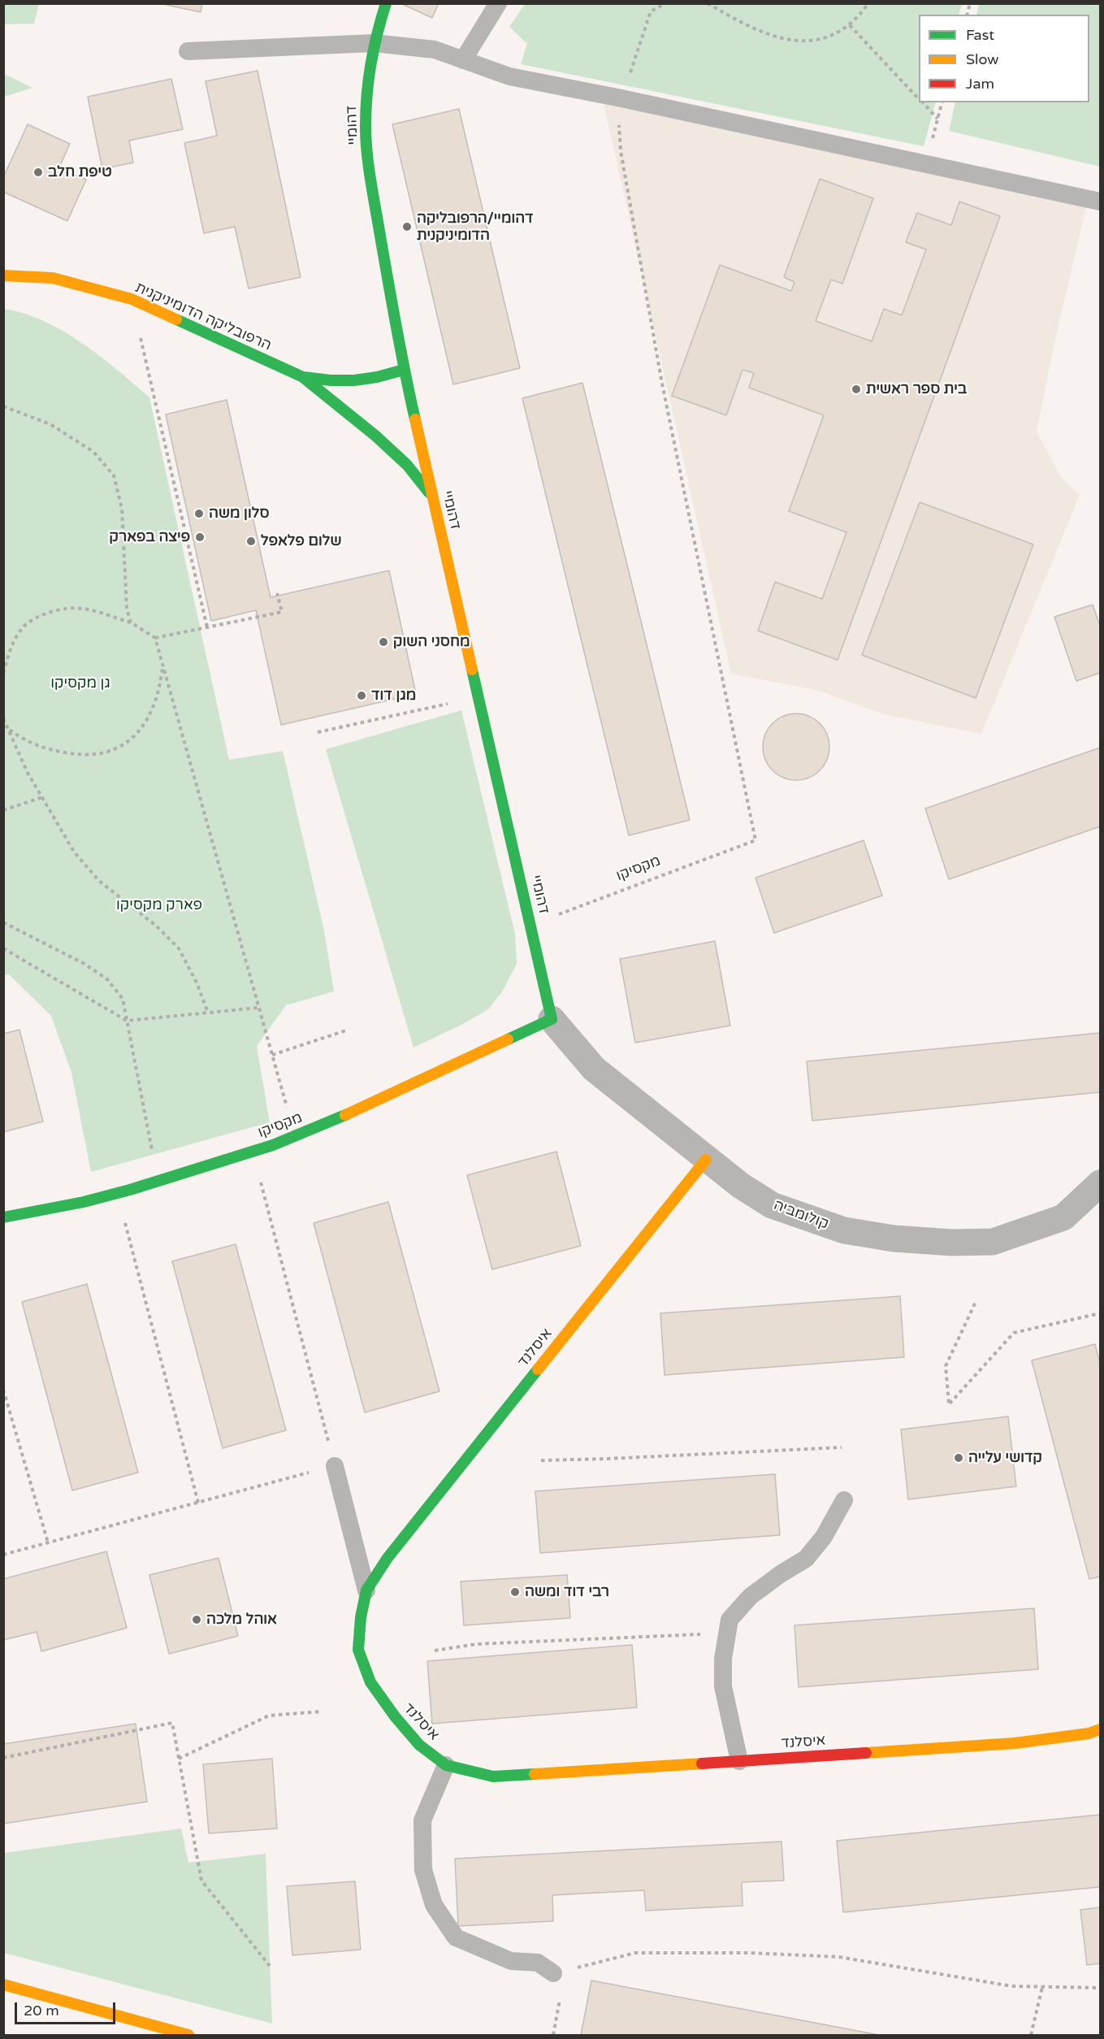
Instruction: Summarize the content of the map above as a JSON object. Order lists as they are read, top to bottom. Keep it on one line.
{"streets":{"street":["דהומיי","הרפובליקה הדומיניקנית","מקסיקו","קולומביה","איסלנד"]},"crossings":[["דהומיי","הרפובליקה הדומיניקנית"],["דהומיי","מקסיקו"],["דהומיי","קולומביה"],["מקסיקו","קולומביה"],["קולומביה","איסלנד"]],"parks":["גן מקסיקו","פארק מקסיקו"],"places":["טיפת חלב","דהומיי/הרפובליקה הדומיניקנית","בית ספר ראשית","סלון משה","פיצה בפארק","שלום פלאפל","מחסני השוק","מגן דוד","קדושי עלייה","רבי דוד ומשה","אוהל מלכה"],"legend":["Fast","Slow","Jam"],"scale_bar":"20 m"}
